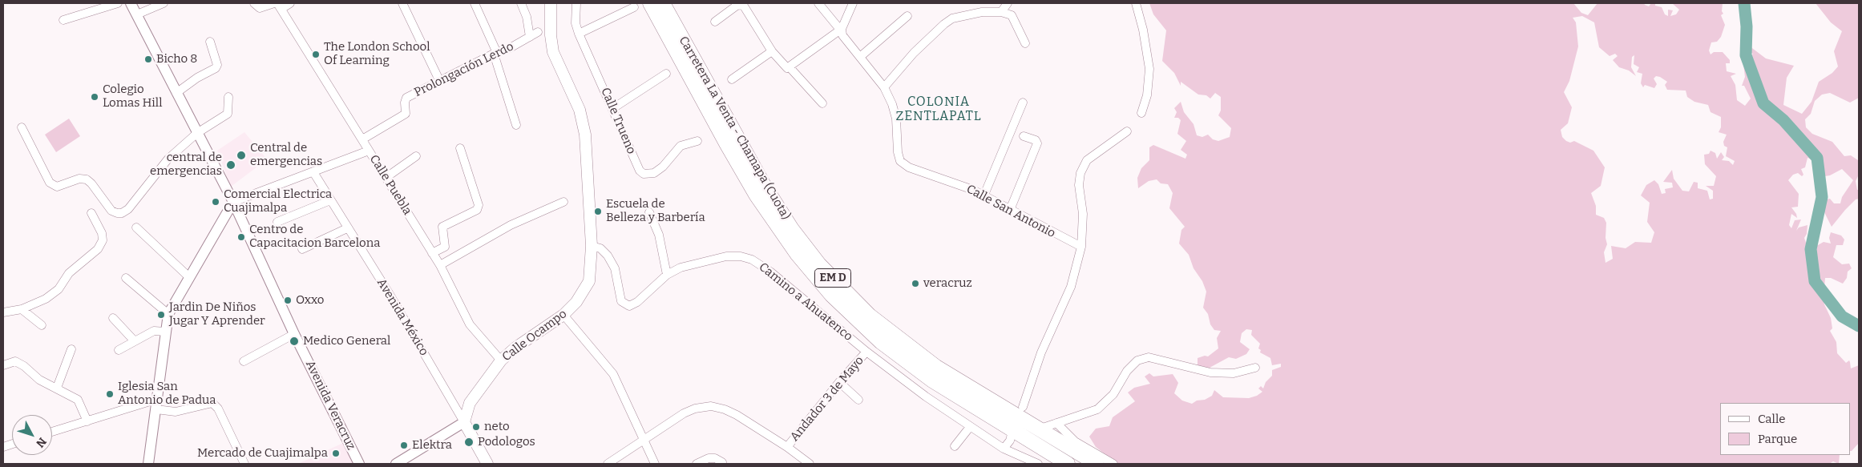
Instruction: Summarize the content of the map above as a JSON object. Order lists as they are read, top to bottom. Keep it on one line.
{"streets":{"highway":["Carretera La Venta - Chamapa (Cuota)","EM D"],"main road":["Avenida México","Calle Ocampo"],"street":["Prolongación Lerdo","Calle Trueno","Calle Puebla","Calle San Antonio","Camino a Ahuatenco","Andador 3 de Mayo","Avenida Veracruz"]},"crossings":[["Prolongación Lerdo","Calle Puebla"],["Calle Puebla","Calle Ocampo"],["Camino a Ahuatenco","Calle Ocampo"],["Camino a Ahuatenco","Andador 3 de Mayo"],["Avenida México","Calle Ocampo"]],"districts":["COLONIA ZENTLAPATL"],"places":["The London School Of Learning","Bicho 8","Colegio Lomas Hill","Central de emergencias","central de emergencias","Comercial Electrica Cuajimalpa","Escuela de Belleza y Barbería","Centro de Capacitacion Barcelona","veracruz","Oxxo","Jardin De Niños Jugar Y Aprender","Medico General","Iglesia San Antonio de Padua","neto","Podologos","Elektra","Mercado de Cuajimalpa"],"legend":["Calle","Parque"],"north":"bottom right"}
